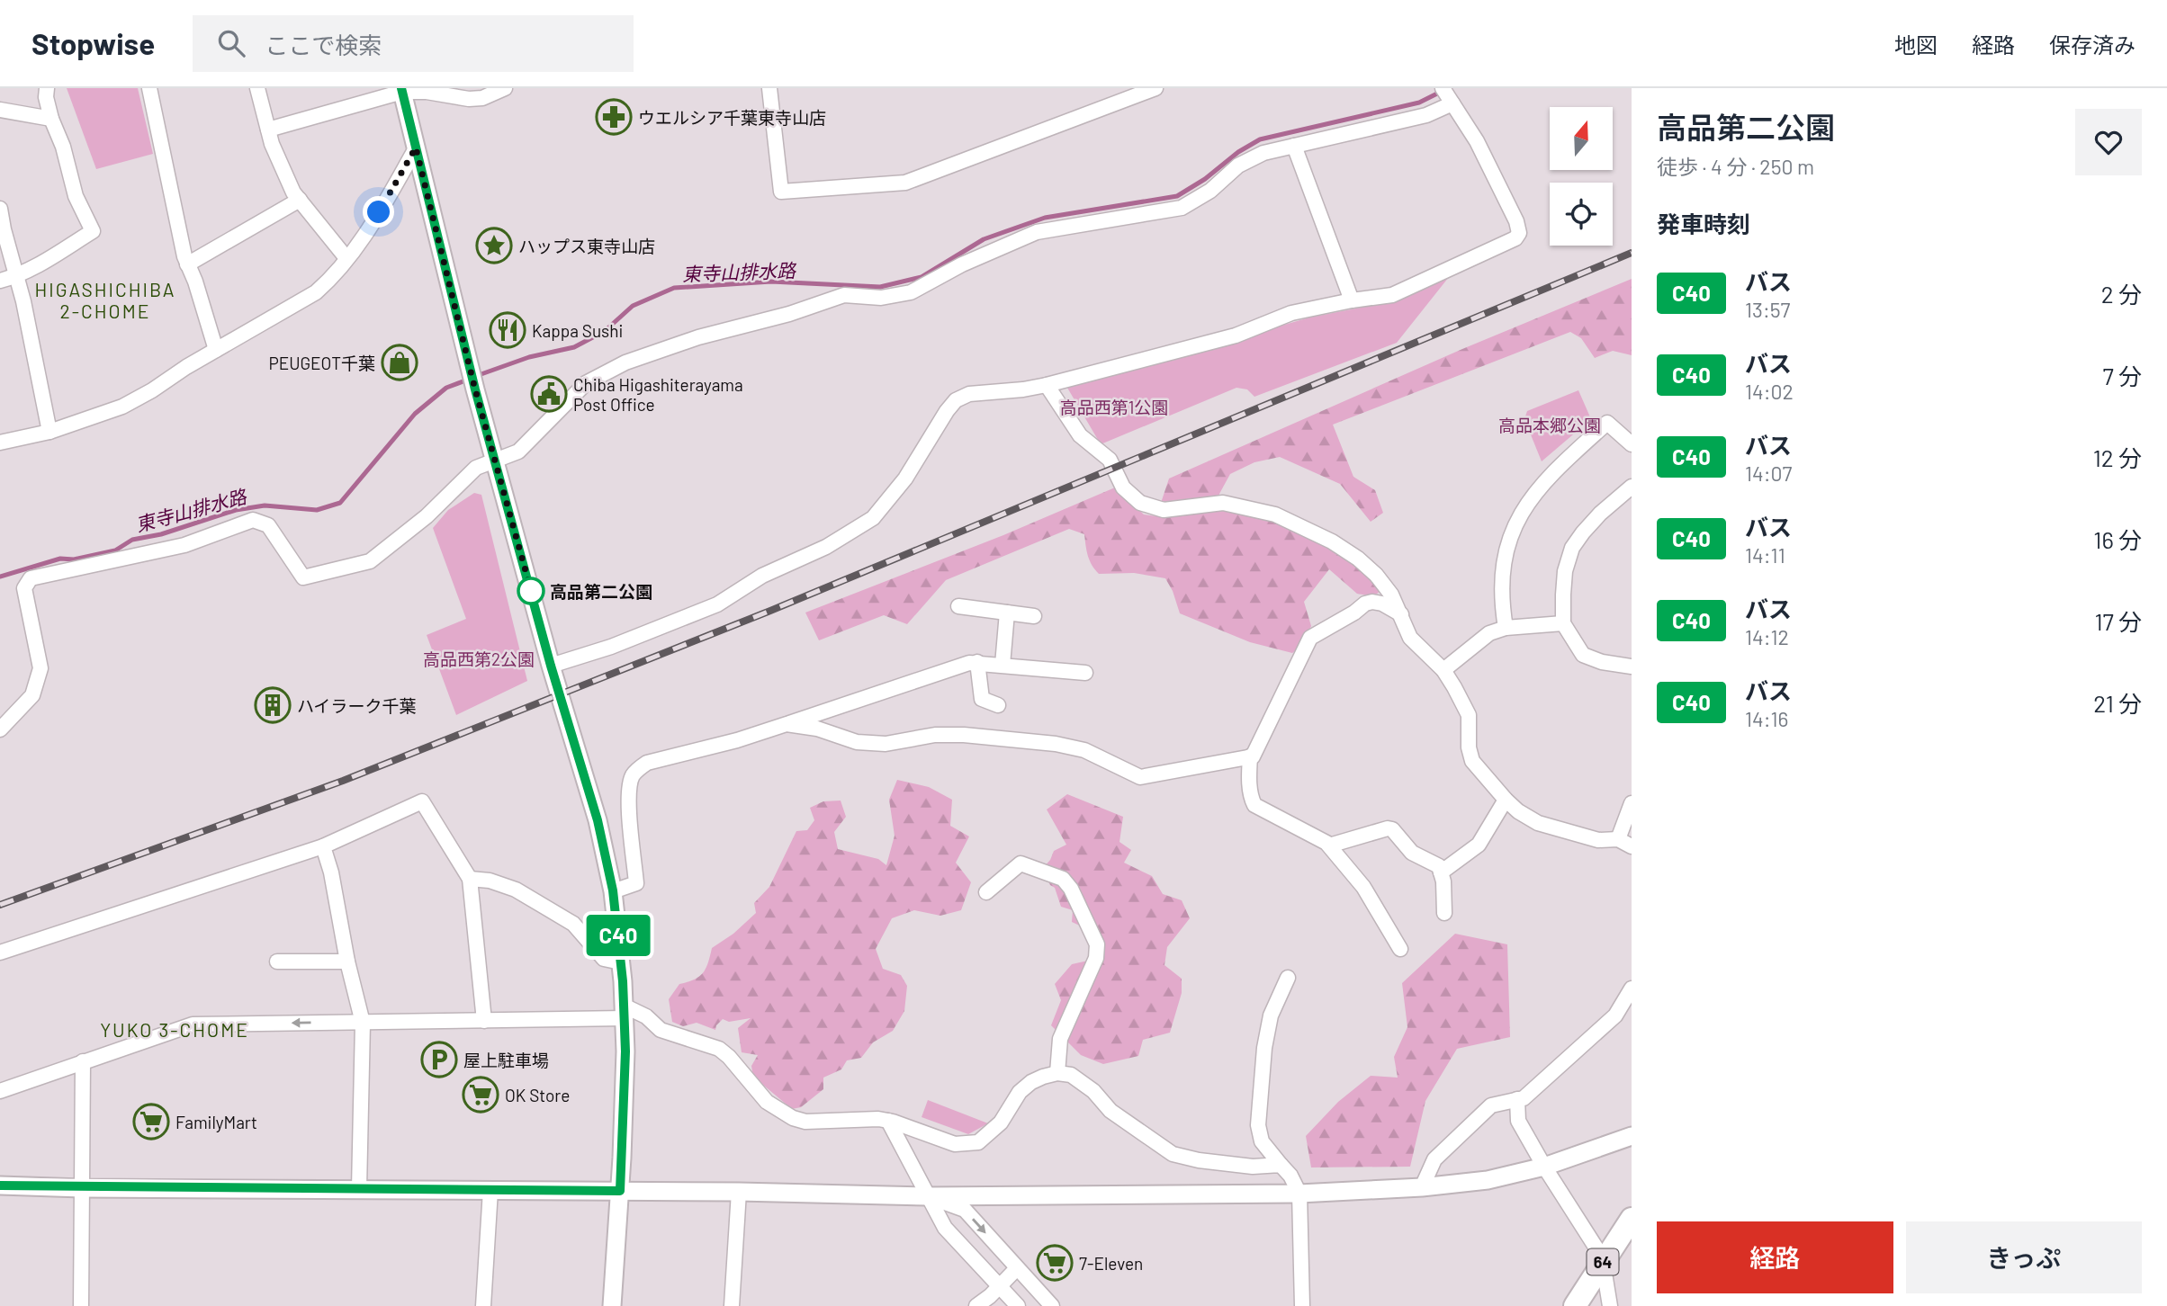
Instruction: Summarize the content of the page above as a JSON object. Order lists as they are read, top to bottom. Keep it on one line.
{"streets":{"main road":["64"]},"districts":["HIGASHICHIBA 2-CHOME","YUKO 3-CHOME"],"water":["東寺山排水路"],"parks":["高品西第1公園","高品本郷公園","高品西第2公園"],"places":{"pharmacy":["ウエルシア千葉東寺山店"],"place":["ハップス東寺山店"],"restaurant":["Kappa Sushi"],"shop":["PEUGEOT千葉"],"public building":["Chiba Higashiterayama Post Office"],"other":["高品第二公園"],"building":["ハイラーク千葉"],"parking":["屋上駐車場"],"supermarket":["OK Store","FamilyMart","7-Eleven"]},"lines":["bus line C40"],"north":"top","page":{"header":"Stopwise","search":"ここで検索","nav":["地図","経路","保存済み"],"on_map":"C40","heading":[["高品第二公園","徒歩 · 4 分 · 250 m"],"発車時刻"],"list":[{"mark":"C40","name":"バス","note":"13:57","value":"2 分"},{"mark":"C40","name":"バス","note":"14:02","value":"7 分"},{"mark":"C40","name":"バス","note":"14:07","value":"12 分"},{"mark":"C40","name":"バス","note":"14:11","value":"16 分"},{"mark":"C40","name":"バス","note":"14:12","value":"17 分"},{"mark":"C40","name":"バス","note":"14:16","value":"21 分"}],"buttons":["経路","きっぷ"]}}
